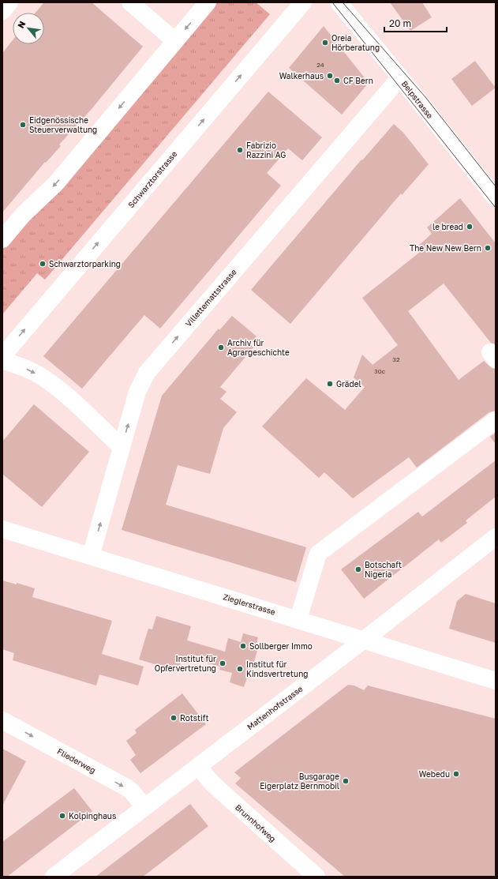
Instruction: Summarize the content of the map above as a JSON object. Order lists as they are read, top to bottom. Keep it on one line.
{"streets":{"street":["Belpstrasse","Schwarztorstrasse","Villettemattstrasse","Zieglerstrasse","Mattenhofstrasse","Fliederweg","Brunnhofweg"]},"crossings":[["Belpstrasse","Villettemattstrasse"],["Villettemattstrasse","Zieglerstrasse"],["Zieglerstrasse","Mattenhofstrasse"],["Mattenhofstrasse","Fliederweg"],["Mattenhofstrasse","Brunnhofweg"]],"one_way":["Villettemattstrasse","Fliederweg"],"places":["Oreia Hörberatung","Walkerhaus","CF Bern","Eidgenössische Steuerverwaltung","Fabrizio Razzini AG","le bread","The New New Bern","Schwarztorparking","Archiv für Agrargeschichte","Grädel","Botschaft Nigeria","Sollberger Immo","Institut für Opfervertretung","Institut für Kindsvertretung","Rotstift","Webedu","Busgarage Eigerplatz Bernmobil","Kolpinghaus"],"house_numbers":["24","32","30c"],"scale_bar":"20 m","north":"top left"}
